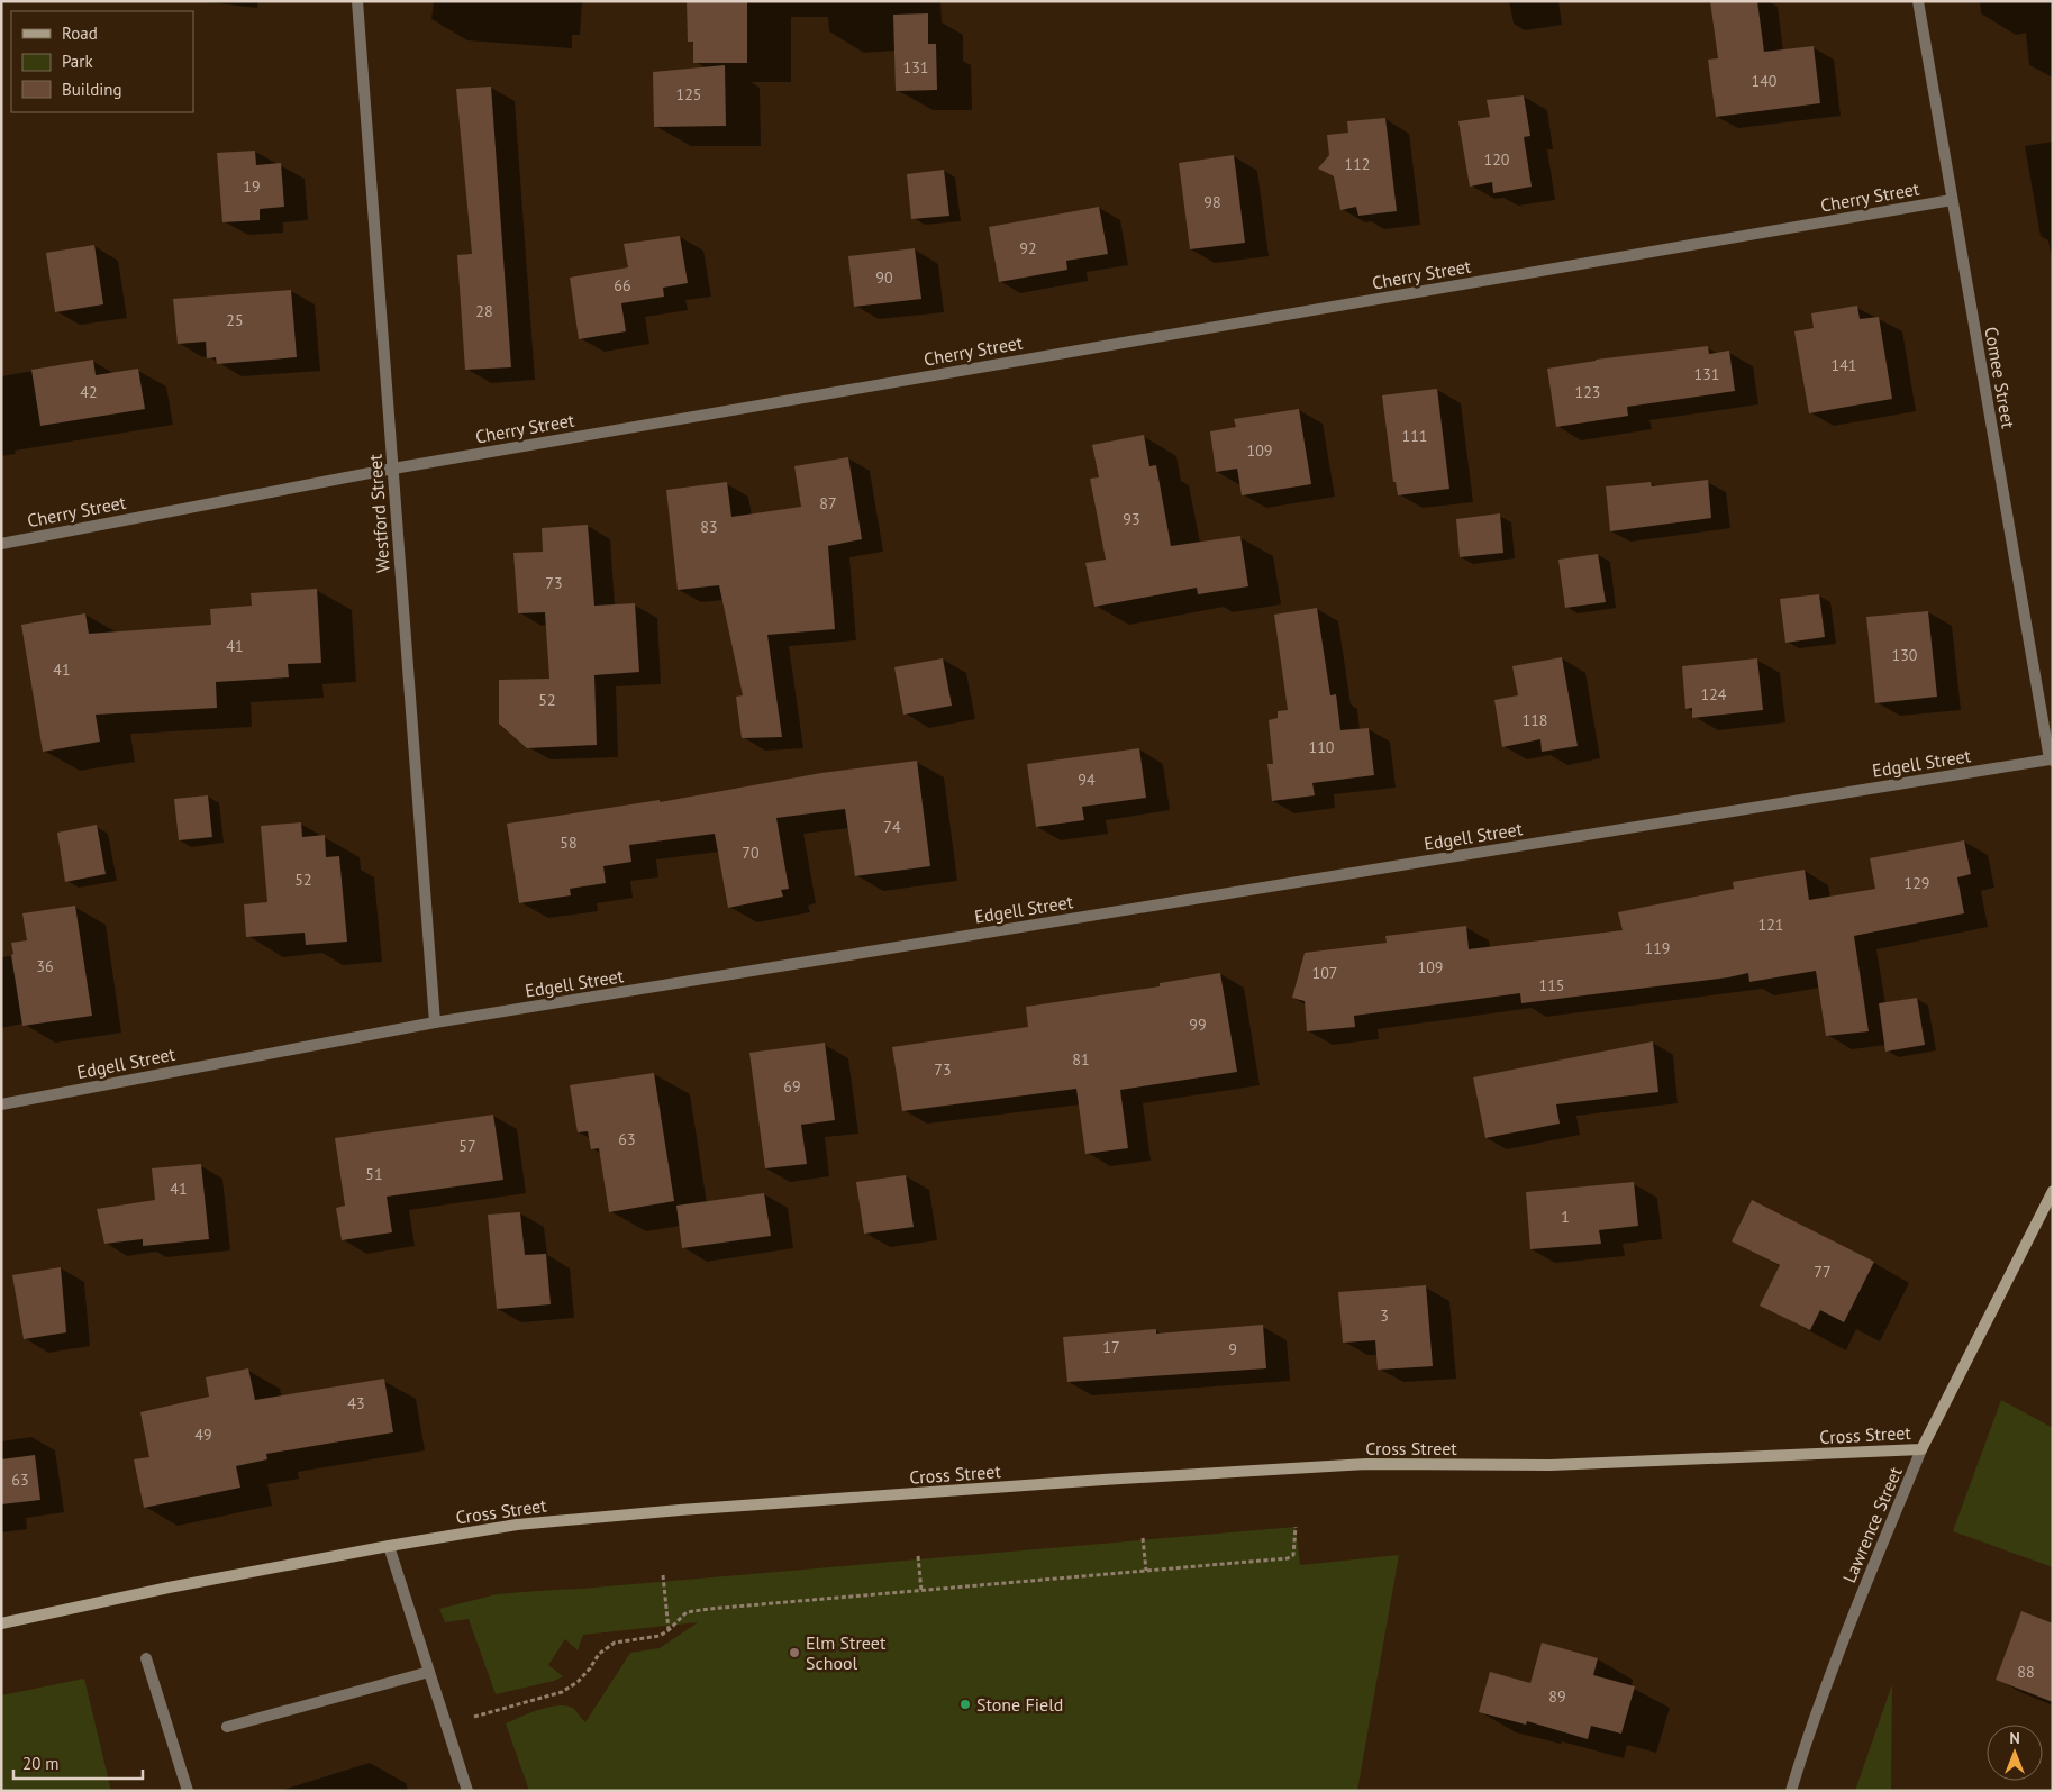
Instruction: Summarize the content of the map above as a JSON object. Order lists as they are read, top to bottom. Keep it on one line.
{"streets":{"street":["Cherry Street","Comee Street","Westford Street","Edgell Street","Cross Street","Lawrence Street"]},"crossings":[["Cherry Street","Comee Street"],["Cherry Street","Westford Street"],["Comee Street","Edgell Street"],["Westford Street","Edgell Street"],["Cross Street","Lawrence Street"]],"places":["Elm Street School","Stone Field"],"house_numbers":["131","140","125","120","112","19","98","92","90","66","28","25","141","131","42","123","111","109","87","93","83","73","41","130","41","124","52","118","110","94","74","58","70","52","129","121","119","36","109","107","115","99","81","73","69","63","57","51","41","1","77","3","17","9","43","49","63","88","89"],"legend":["Road","Park","Building"],"scale_bar":"20 m","north":"top"}
